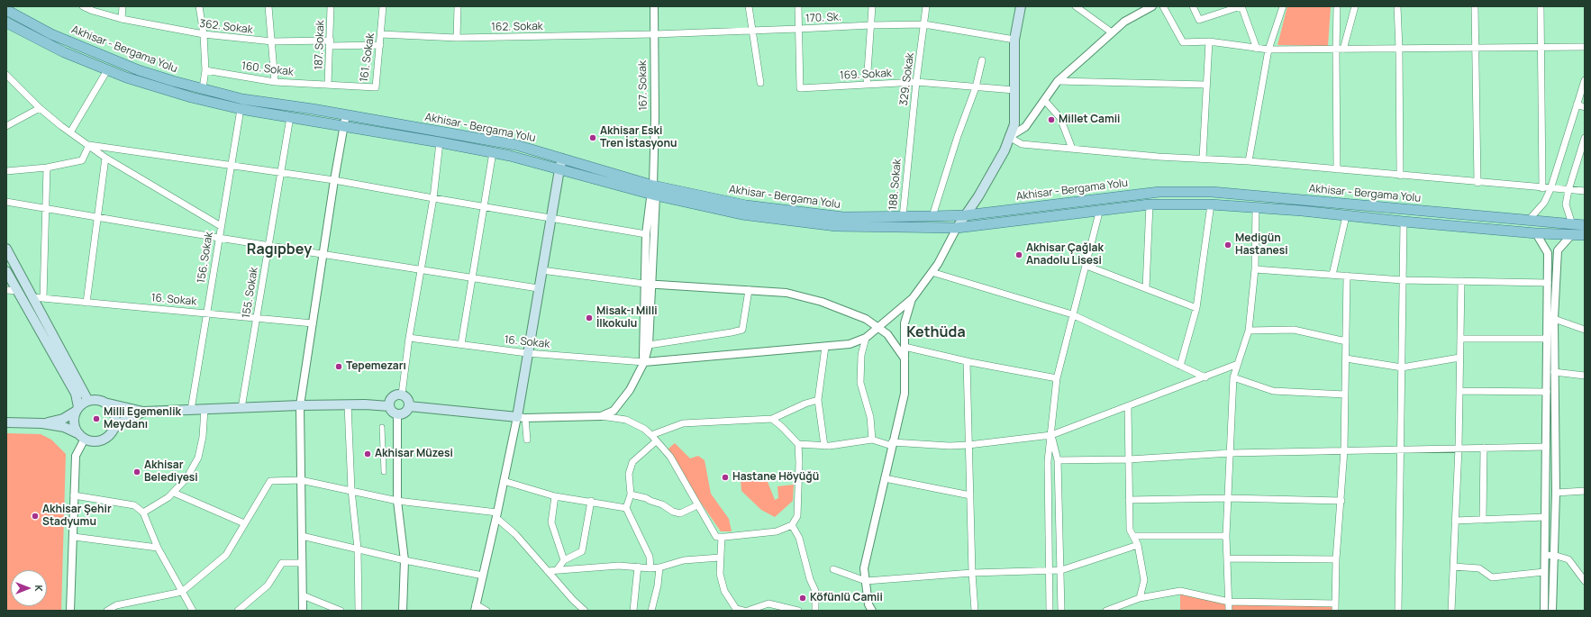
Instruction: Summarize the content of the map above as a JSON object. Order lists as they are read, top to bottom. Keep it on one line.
{"streets":{"main road":["Akhisar - Bergama Yolu"],"street":["170. Sk.","362. Sokak","162. Sokak","187. Sokak","161. Sokak","160. Sokak","169. Sokak","329. Sokak","167. Sokak","188. Sokak","156. Sokak","155. Sokak","16. Sokak"]},"crossings":[["170. Sk.","162. Sokak"],["170. Sk.","169. Sokak"],["170. Sk.","329. Sokak"],["170. Sk.","167. Sokak"],["362. Sokak","187. Sokak"],["362. Sokak","161. Sokak"],["162. Sokak","161. Sokak"],["162. Sokak","167. Sokak"],["187. Sokak","161. Sokak"],["187. Sokak","160. Sokak"],["Akhisar - Bergama Yolu","167. Sokak"],["Akhisar - Bergama Yolu","188. Sokak"],["Akhisar - Bergama Yolu","156. Sokak"],["Akhisar - Bergama Yolu","155. Sokak"],["161. Sokak","160. Sokak"],["169. Sokak","329. Sokak"],["329. Sokak","188. Sokak"],["156. Sokak","16. Sokak"],["155. Sokak","16. Sokak"]],"districts":["Ragıpbey","Kethüda"],"places":["Millet Camii","Akhisar Eski Tren İstasyonu","Medigün Hastanesi","Akhisar Çağlak Anadolu Lisesi","Misak-ı Milli İlkokulu","Tepemezarı","Milli Egemenlik Meydanı","Akhisar Müzesi","Akhisar Belediyesi","Hastane Höyüğü","Akhisar Şehir Stadyumu","Köfünlü Camii"],"north":"right"}
